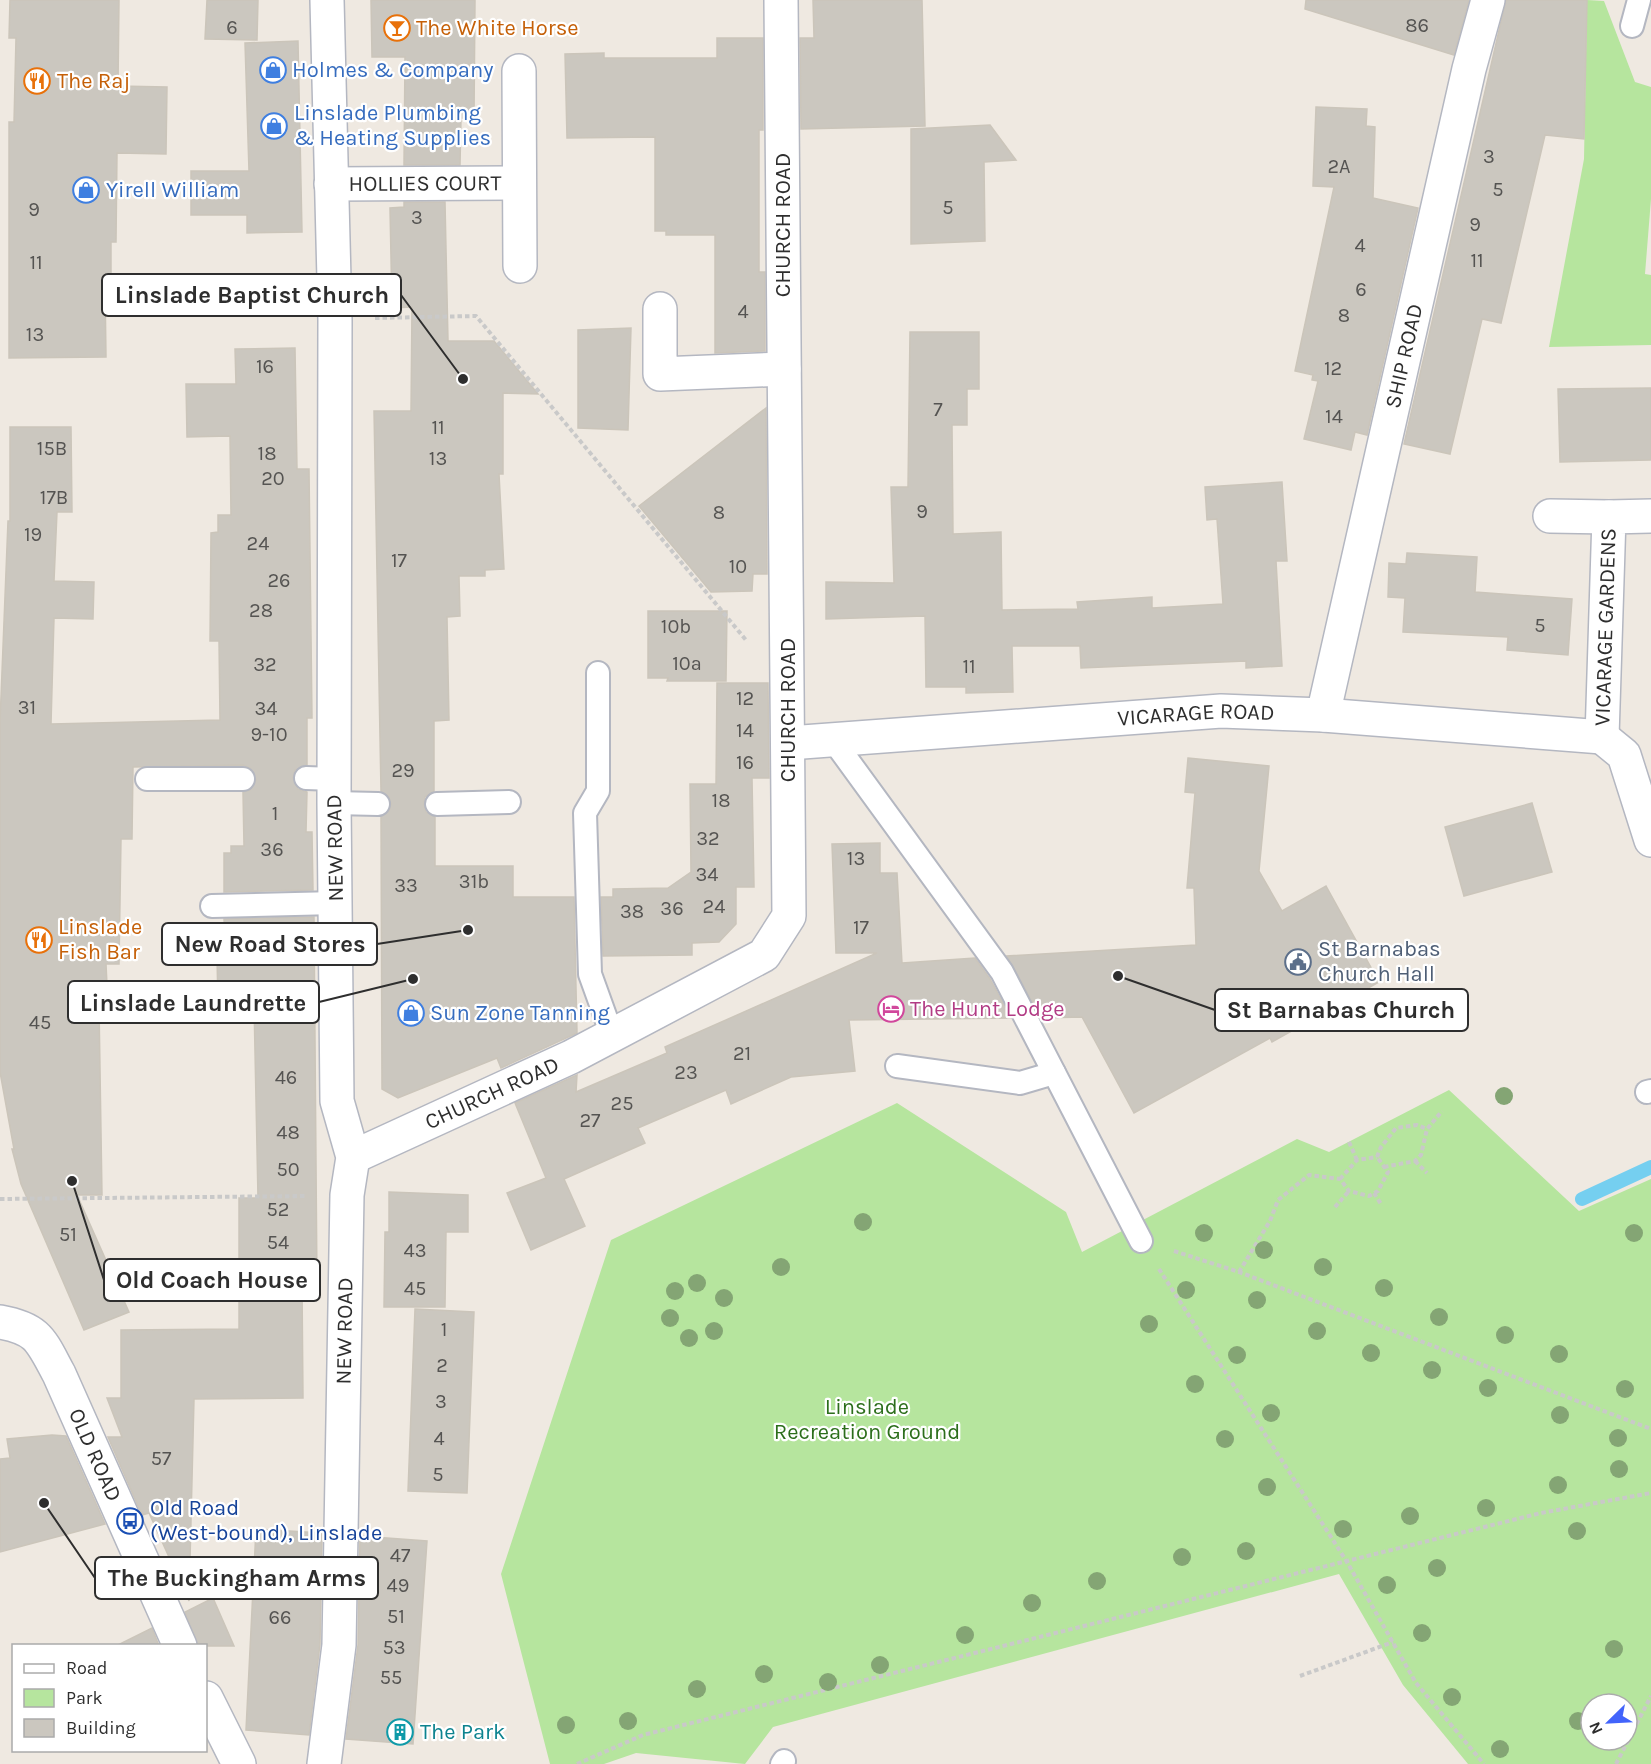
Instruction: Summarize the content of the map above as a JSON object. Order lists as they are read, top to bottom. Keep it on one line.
{"streets":{"street":["HOLLIES COURT","CHURCH ROAD","SHIP ROAD","VICARAGE GARDENS","VICARAGE ROAD","NEW ROAD","OLD ROAD"]},"crossings":[["HOLLIES COURT","NEW ROAD"],["CHURCH ROAD","VICARAGE ROAD"],["CHURCH ROAD","NEW ROAD"],["SHIP ROAD","VICARAGE ROAD"],["VICARAGE GARDENS","VICARAGE ROAD"]],"parks":["Linslade Recreation Ground"],"places":{"bar":["The White Horse"],"shop":["Holmes & Company","Linslade Plumbing & Heating Supplies","Yirell William","Sun Zone Tanning"],"restaurant":["The Raj","Linslade Fish Bar"],"other":["Linslade Baptist Church","New Road Stores","St Barnabas Church","Linslade Laundrette","Old Coach House","The Buckingham Arms"],"public building":["St Barnabas Church Hall"],"hotel":["The Hunt Lodge"],"bus stop":["Old Road (West-bound), Linslade"],"building":["The Park"]},"house_numbers":["86","6","3","2A","5","5","9","3","9","4","11","11","6","4","8","13","16","12","7","14","11","15B","18","13","20","17B","9","8","19","24","17","10","26","28","5","10b","10a","32","11","12","31","34","14","9-10","16","29","18","1","32","36","13","34","31b","33","24","36","38","17","45","21","23","46","25","27","48","50","52","51","54","43","45","1","2","3","4","57","5","47","49","51","66","53","55"],"legend":["Road","Park","Building"],"north":"bottom left"}
